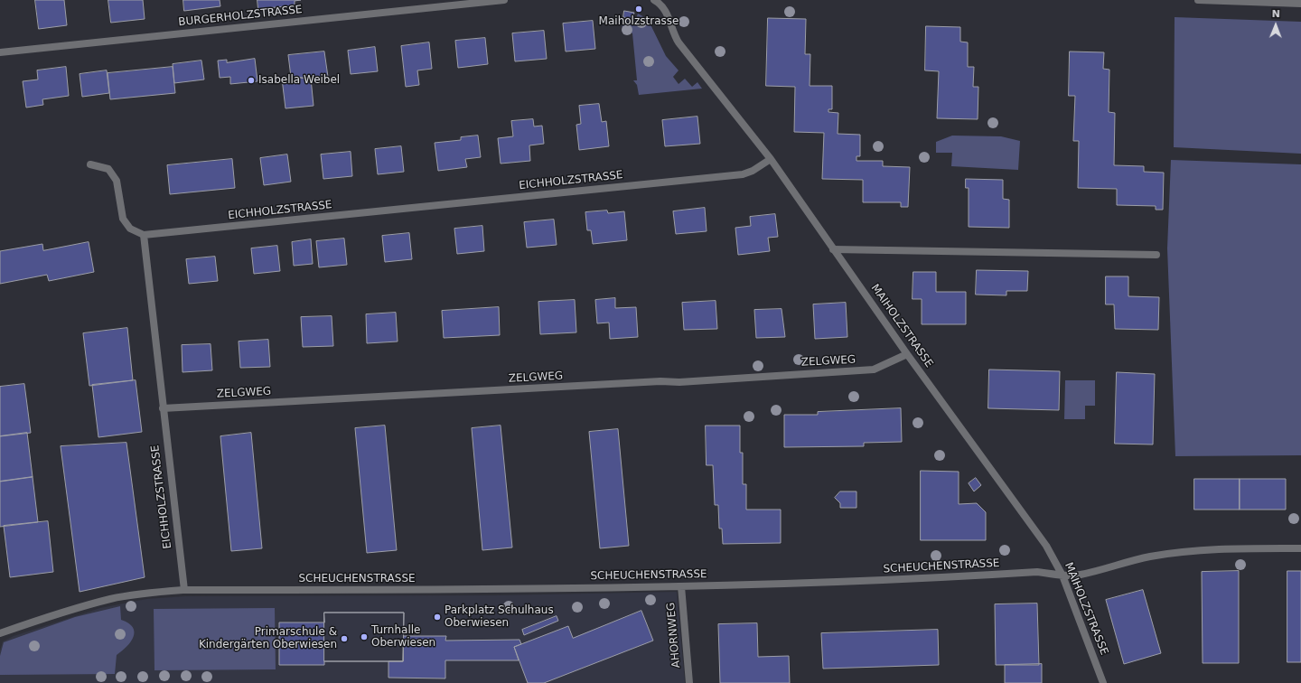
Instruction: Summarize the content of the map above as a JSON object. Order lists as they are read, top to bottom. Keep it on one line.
{"streets":{"street":["BURGERHOLZSTRASSE","EICHHOLZSTRASSE","MAIHOLZSTRASSE","ZELGWEG","SCHEUCHENSTRASSE","AHORNWEG"]},"crossings":[["EICHHOLZSTRASSE","MAIHOLZSTRASSE"],["EICHHOLZSTRASSE","ZELGWEG"],["EICHHOLZSTRASSE","SCHEUCHENSTRASSE"],["MAIHOLZSTRASSE","ZELGWEG"],["MAIHOLZSTRASSE","SCHEUCHENSTRASSE"],["SCHEUCHENSTRASSE","AHORNWEG"]],"places":["Maiholzstrasse","Isabella Weibel","Parkplatz Schulhaus Oberwiesen","Turnhalle Oberwiesen","Primarschule & Kindergärten Oberwiesen"],"north":"top"}
